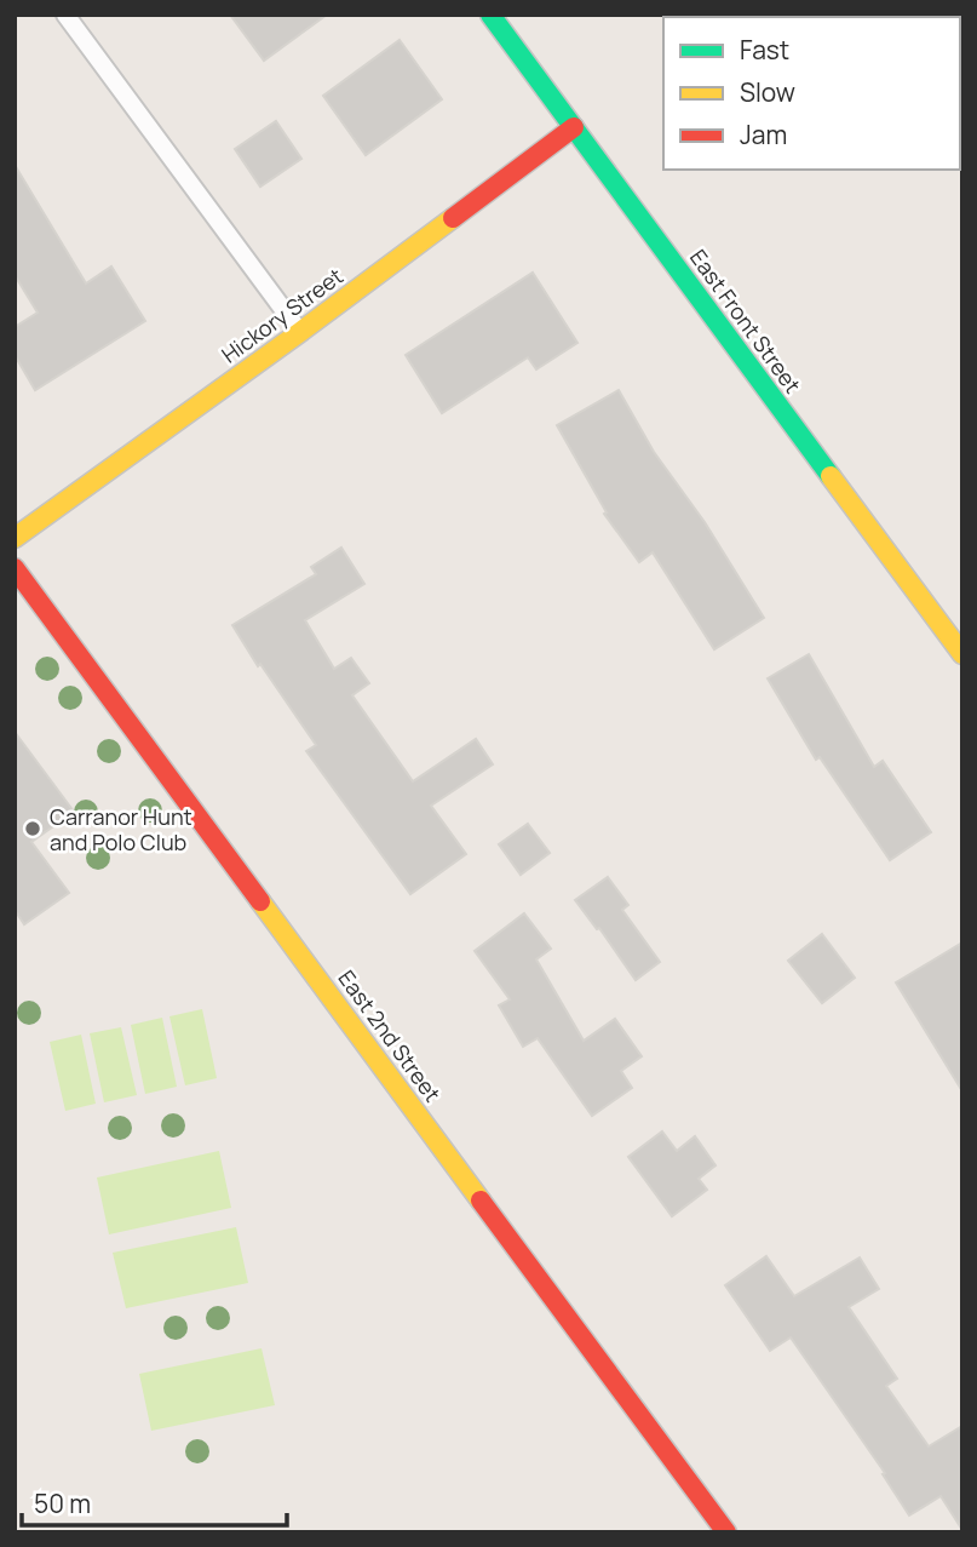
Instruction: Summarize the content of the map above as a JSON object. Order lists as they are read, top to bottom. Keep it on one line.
{"streets":{"street":["Hickory Street","East Front Street","East 2nd Street"]},"crossings":[["Hickory Street","East Front Street"]],"places":["Carranor Hunt and Polo Club"],"legend":["Fast","Slow","Jam"],"scale_bar":"50 m"}
